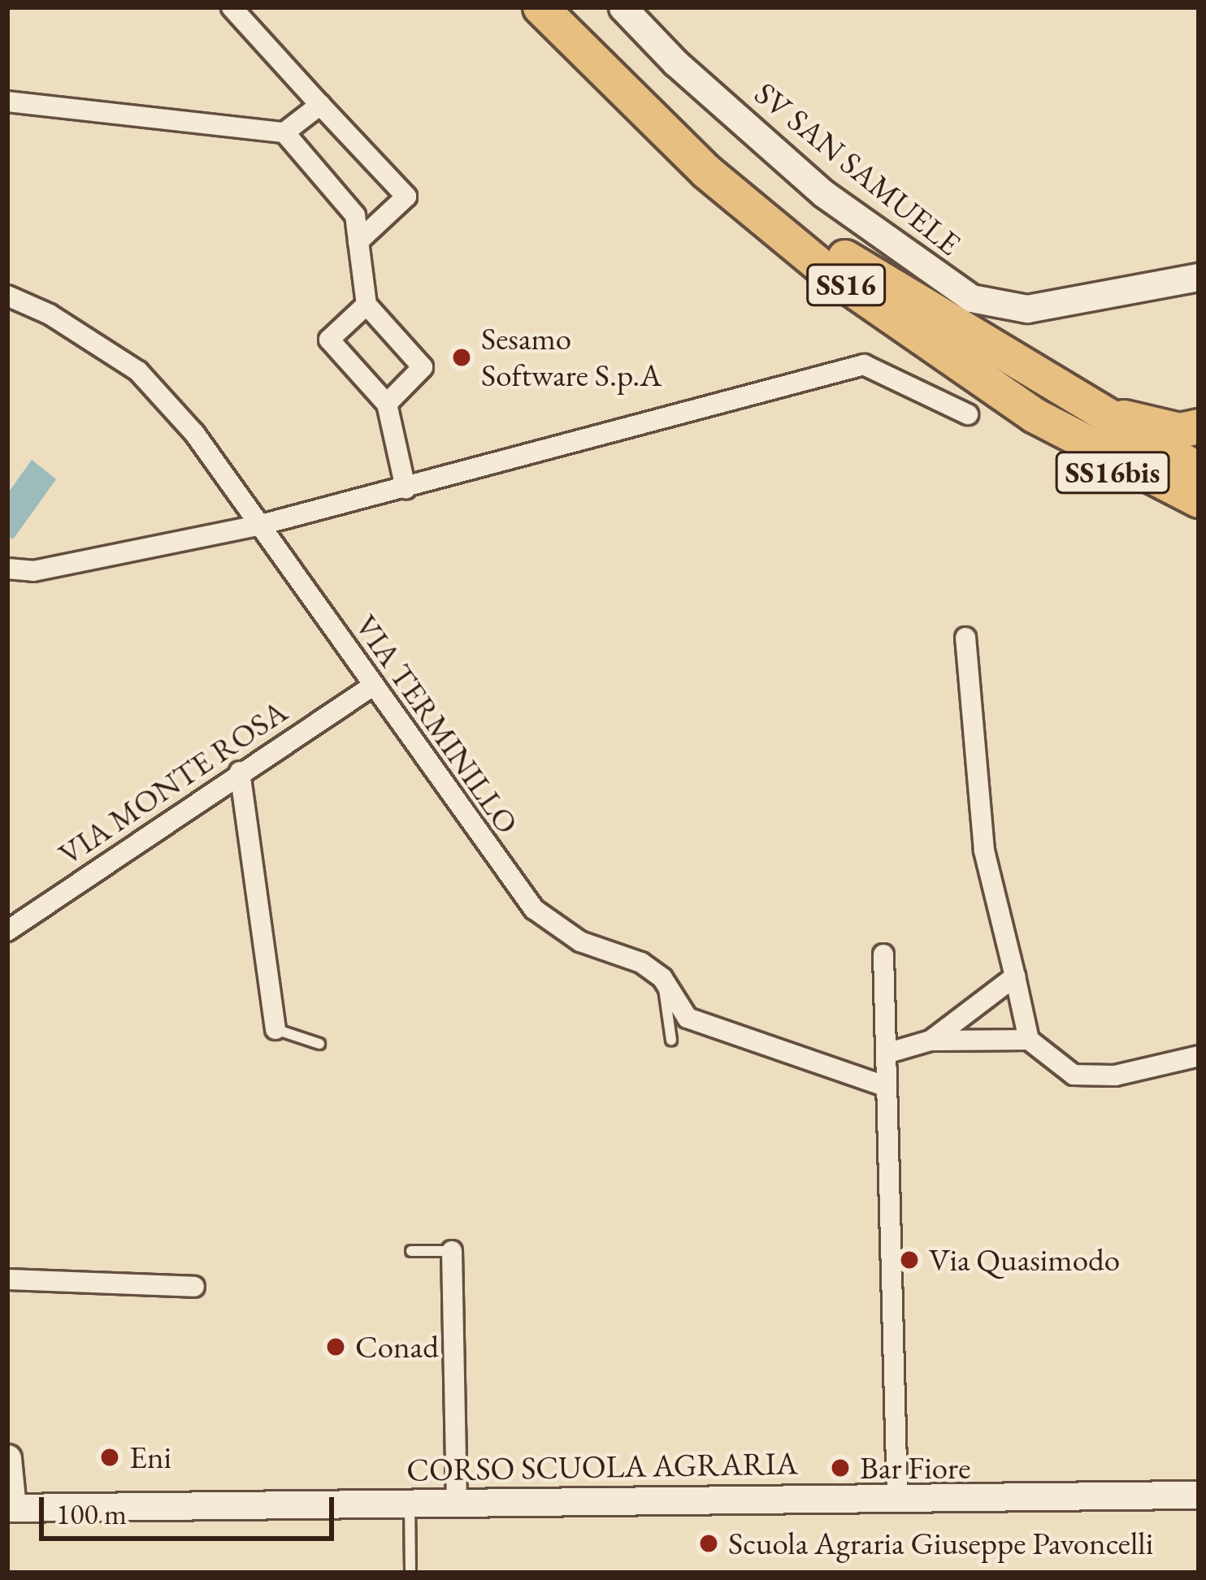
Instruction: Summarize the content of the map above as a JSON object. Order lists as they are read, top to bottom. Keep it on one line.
{"streets":{"highway":["SS16","SS16bis"],"main road":["SV SAN SAMUELE","CORSO SCUOLA AGRARIA"],"street":["VIA TERMINILLO","VIA MONTE ROSA"]},"crossings":[["SS16","SS16bis"],["VIA TERMINILLO","VIA MONTE ROSA"]],"places":["Sesamo Software S.p.A","Via Quasimodo","Conad","Eni","Bar Fiore","Scuola Agraria Giuseppe Pavoncelli"],"scale_bar":"100 m"}
